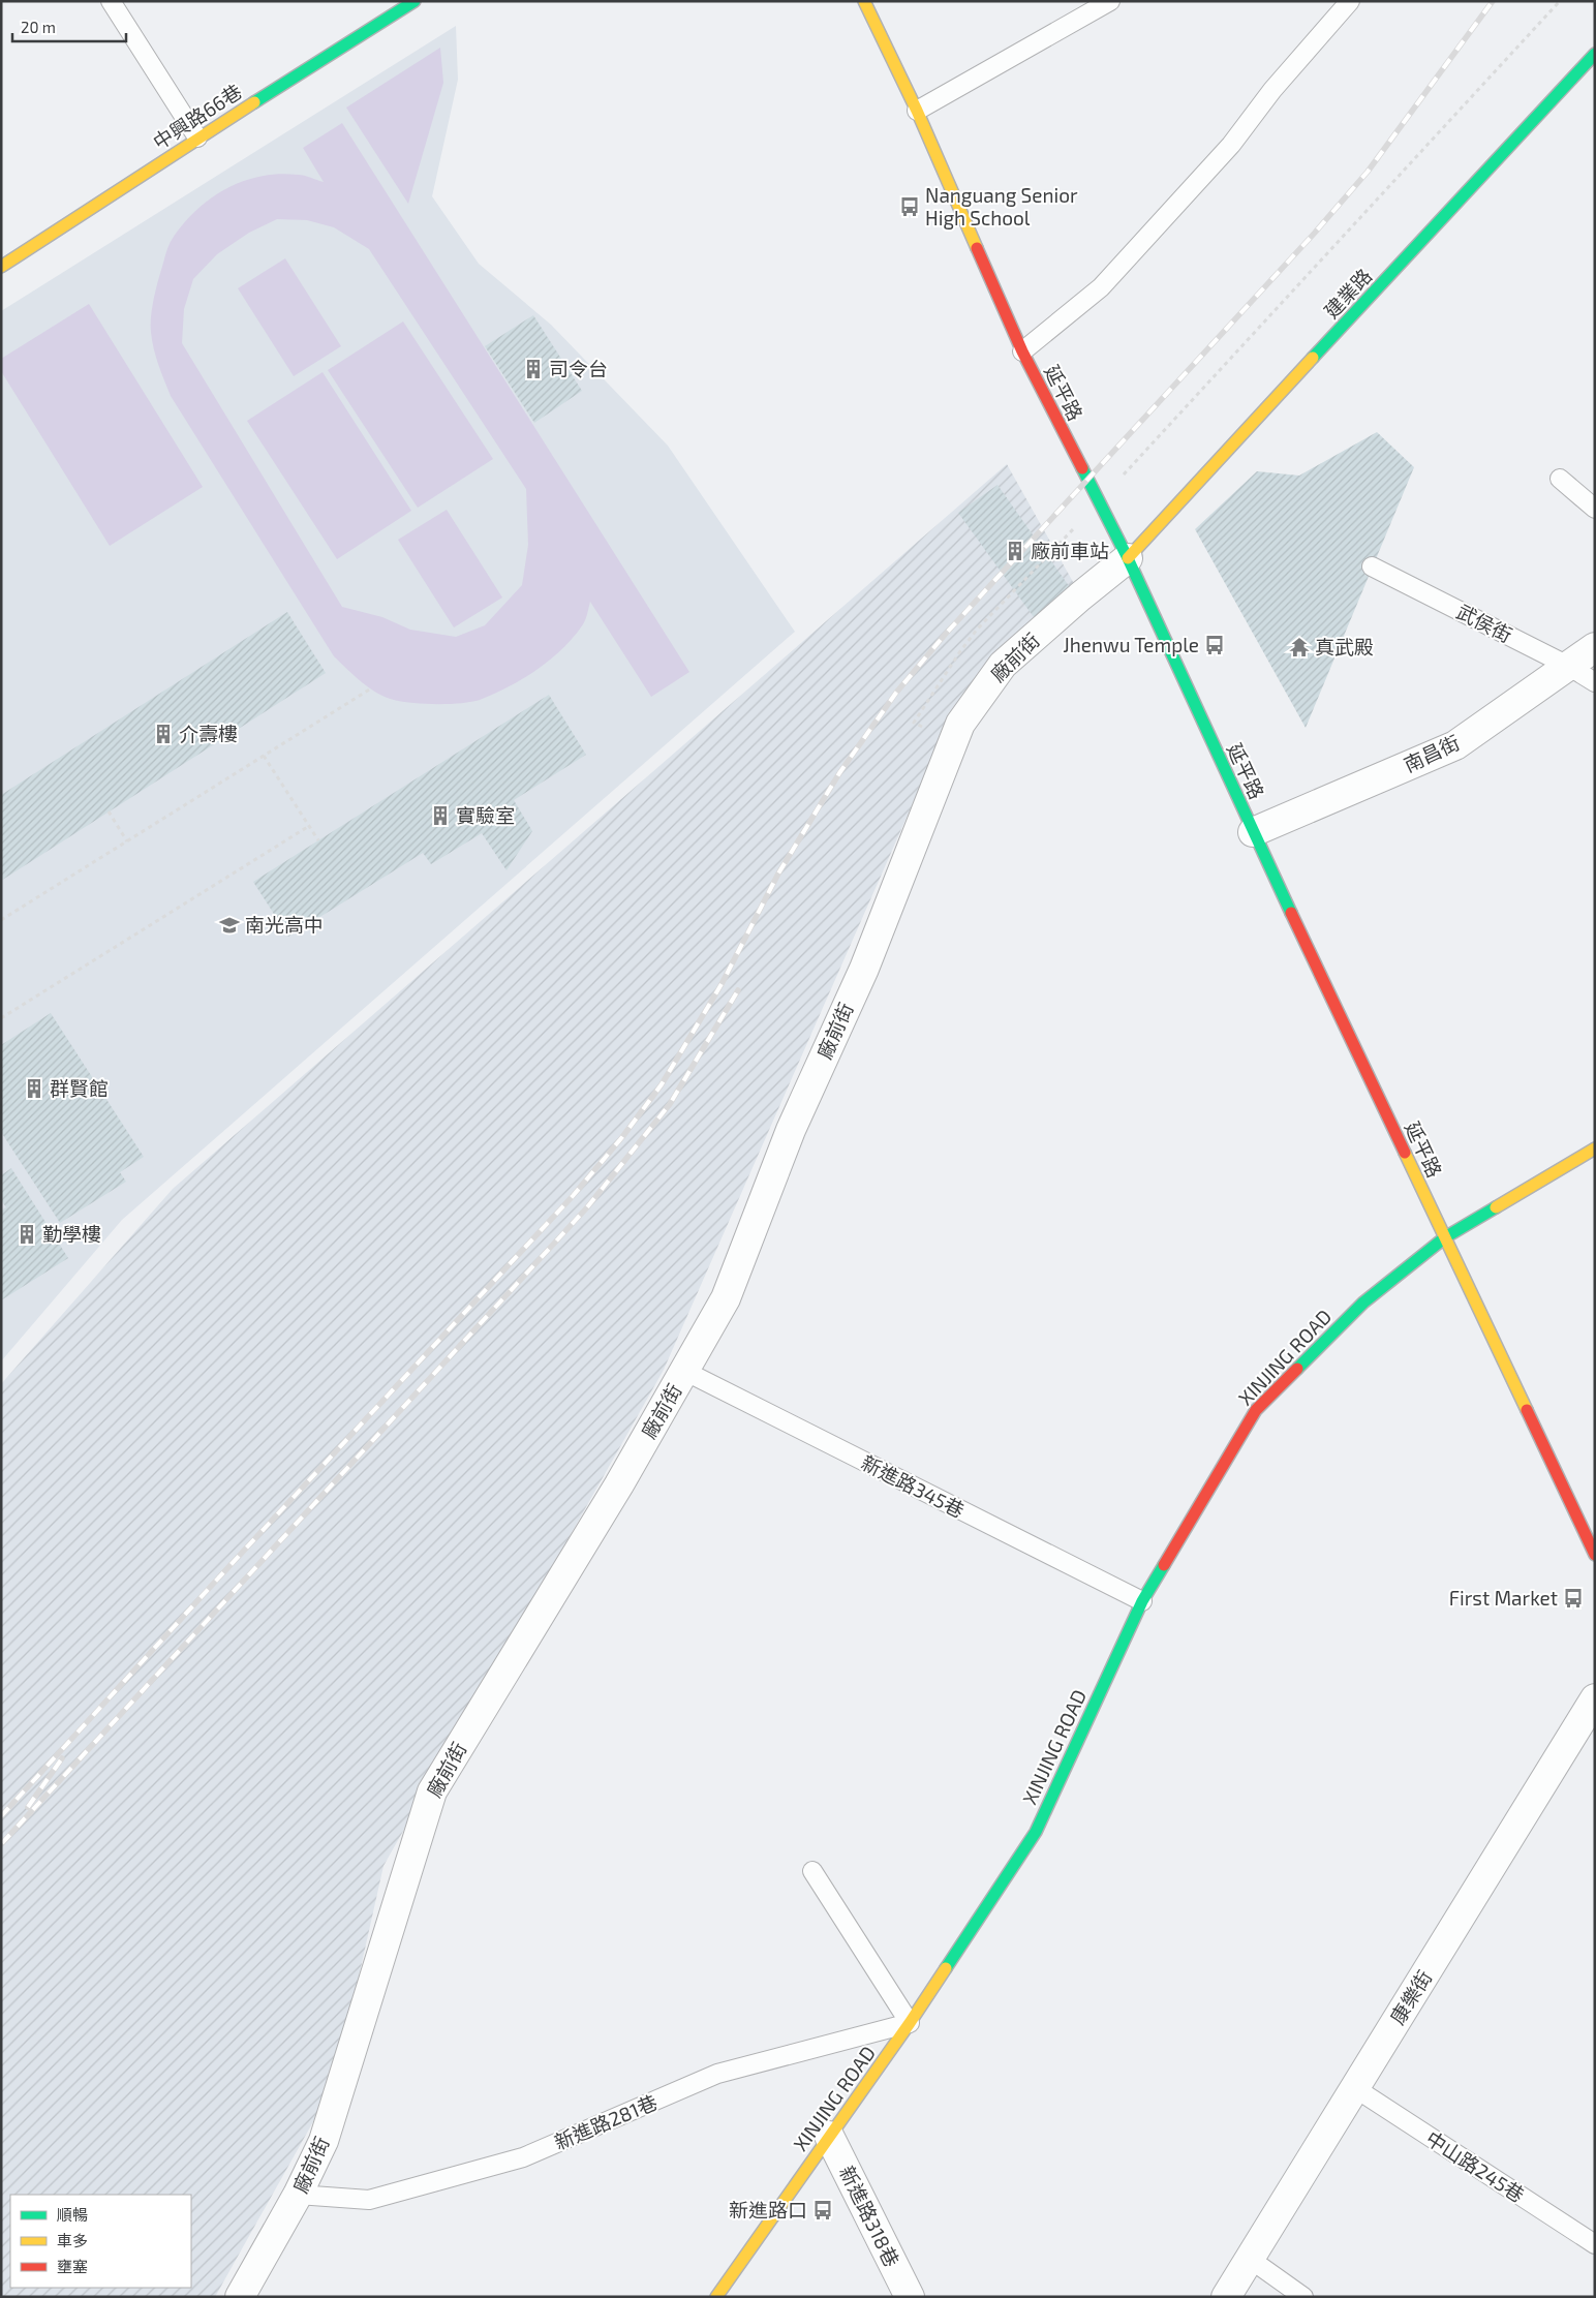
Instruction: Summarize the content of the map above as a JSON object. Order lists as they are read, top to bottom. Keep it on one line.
{"streets":{"street":["中興路66巷","建業路","延平路","廠前街","南昌街","XINJING ROAD","康樂街","新進路318巷"],"lane":["武侯街","新進路345巷","新進路281巷","中山路245巷"]},"crossings":[["建業路","延平路"],["建業路","廠前街"],["延平路","廠前街"],["延平路","南昌街"],["延平路","XINJING ROAD"],["武侯街","南昌街"],["廠前街","新進路345巷"],["廠前街","新進路281巷"],["XINJING ROAD","新進路345巷"],["XINJING ROAD","新進路281巷"],["XINJING ROAD","新進路318巷"],["康樂街","中山路245巷"]],"places":{"bus stop":["Nanguang Senior High School","Jhenwu Temple","First Market","新進路口"],"building":["司令台","廠前車站","介壽樓","實驗室","群賢館","勤學樓"],"temple":["真武殿"],"school or university":["南光高中"]},"legend":["順暢","車多","壅塞"],"scale_bar":"20 m"}
